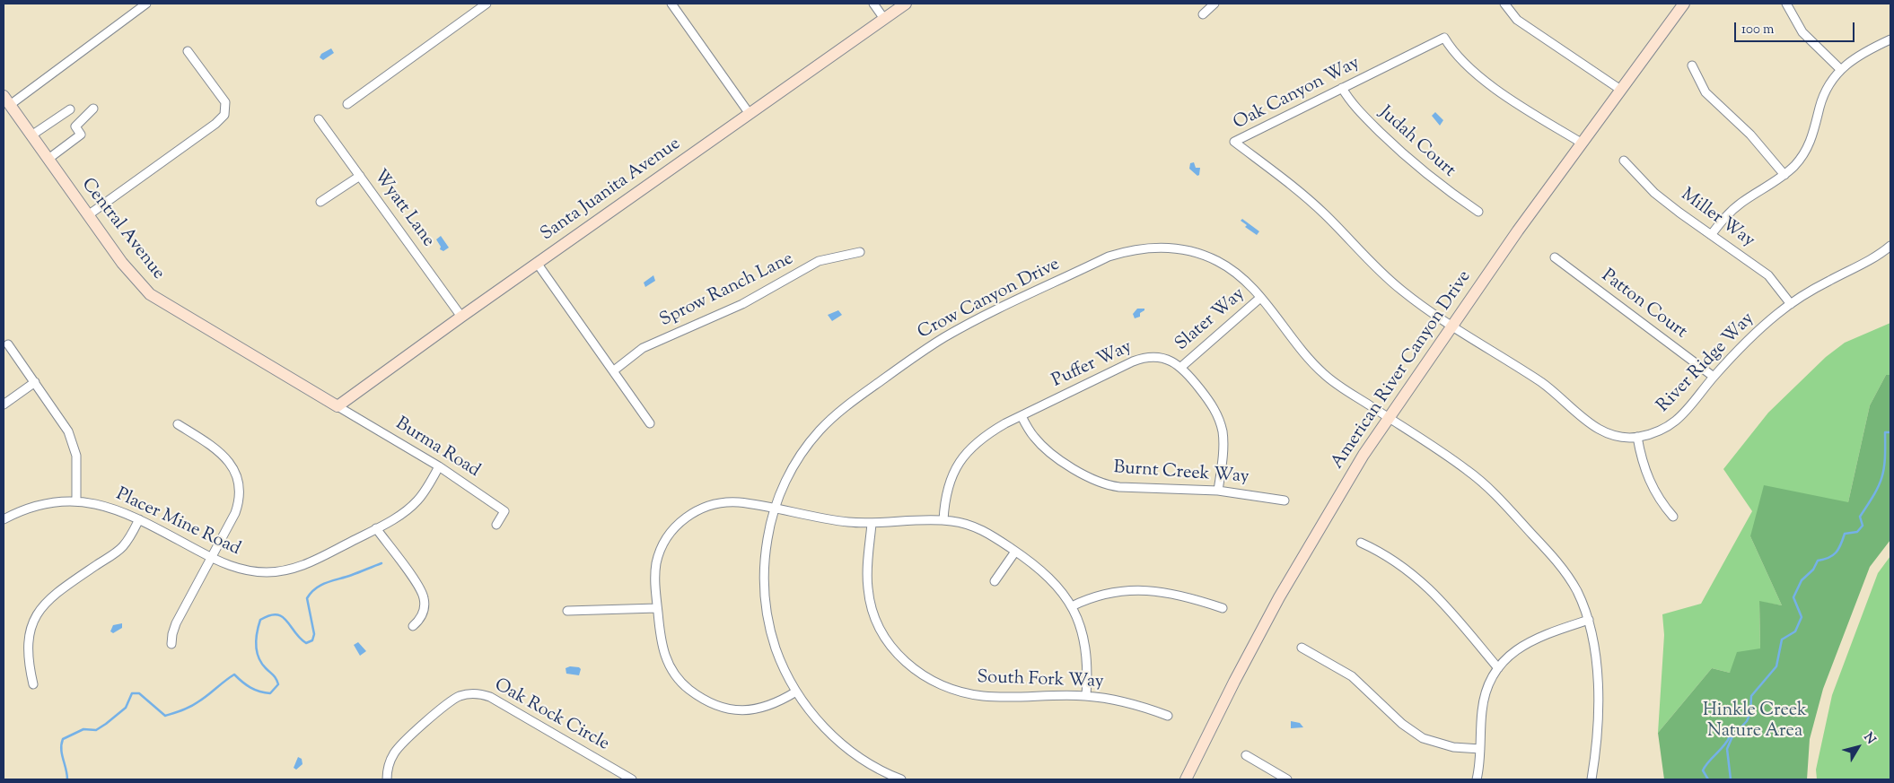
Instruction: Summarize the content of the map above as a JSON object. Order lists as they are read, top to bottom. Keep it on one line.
{"streets":{"street":["Oak Canyon Way","Judah Court","Santa Juanita Avenue","Wyatt Lane","Miller Way","Central Avenue","Sprow Ranch Lane","Crow Canyon Drive","Patton Court","Slater Way","River Ridge Way","Puffer Way","American River Canyon Drive","Burma Road","Burnt Creek Way","Placer Mine Road","South Fork Way","Oak Rock Circle"]},"crossings":[["Oak Canyon Way","Judah Court"],["Oak Canyon Way","River Ridge Way"],["Oak Canyon Way","American River Canyon Drive"],["Santa Juanita Avenue","Wyatt Lane"],["Santa Juanita Avenue","Central Avenue"],["Santa Juanita Avenue","Burma Road"],["Miller Way","River Ridge Way"],["Central Avenue","Burma Road"],["Crow Canyon Drive","Slater Way"],["Crow Canyon Drive","American River Canyon Drive"],["Patton Court","River Ridge Way"],["Slater Way","Puffer Way"],["River Ridge Way","American River Canyon Drive"],["Puffer Way","Burnt Creek Way"],["Burma Road","Placer Mine Road"]],"parks":["Hinkle Creek Nature Area"],"scale_bar":"100 m","north":"top right"}
